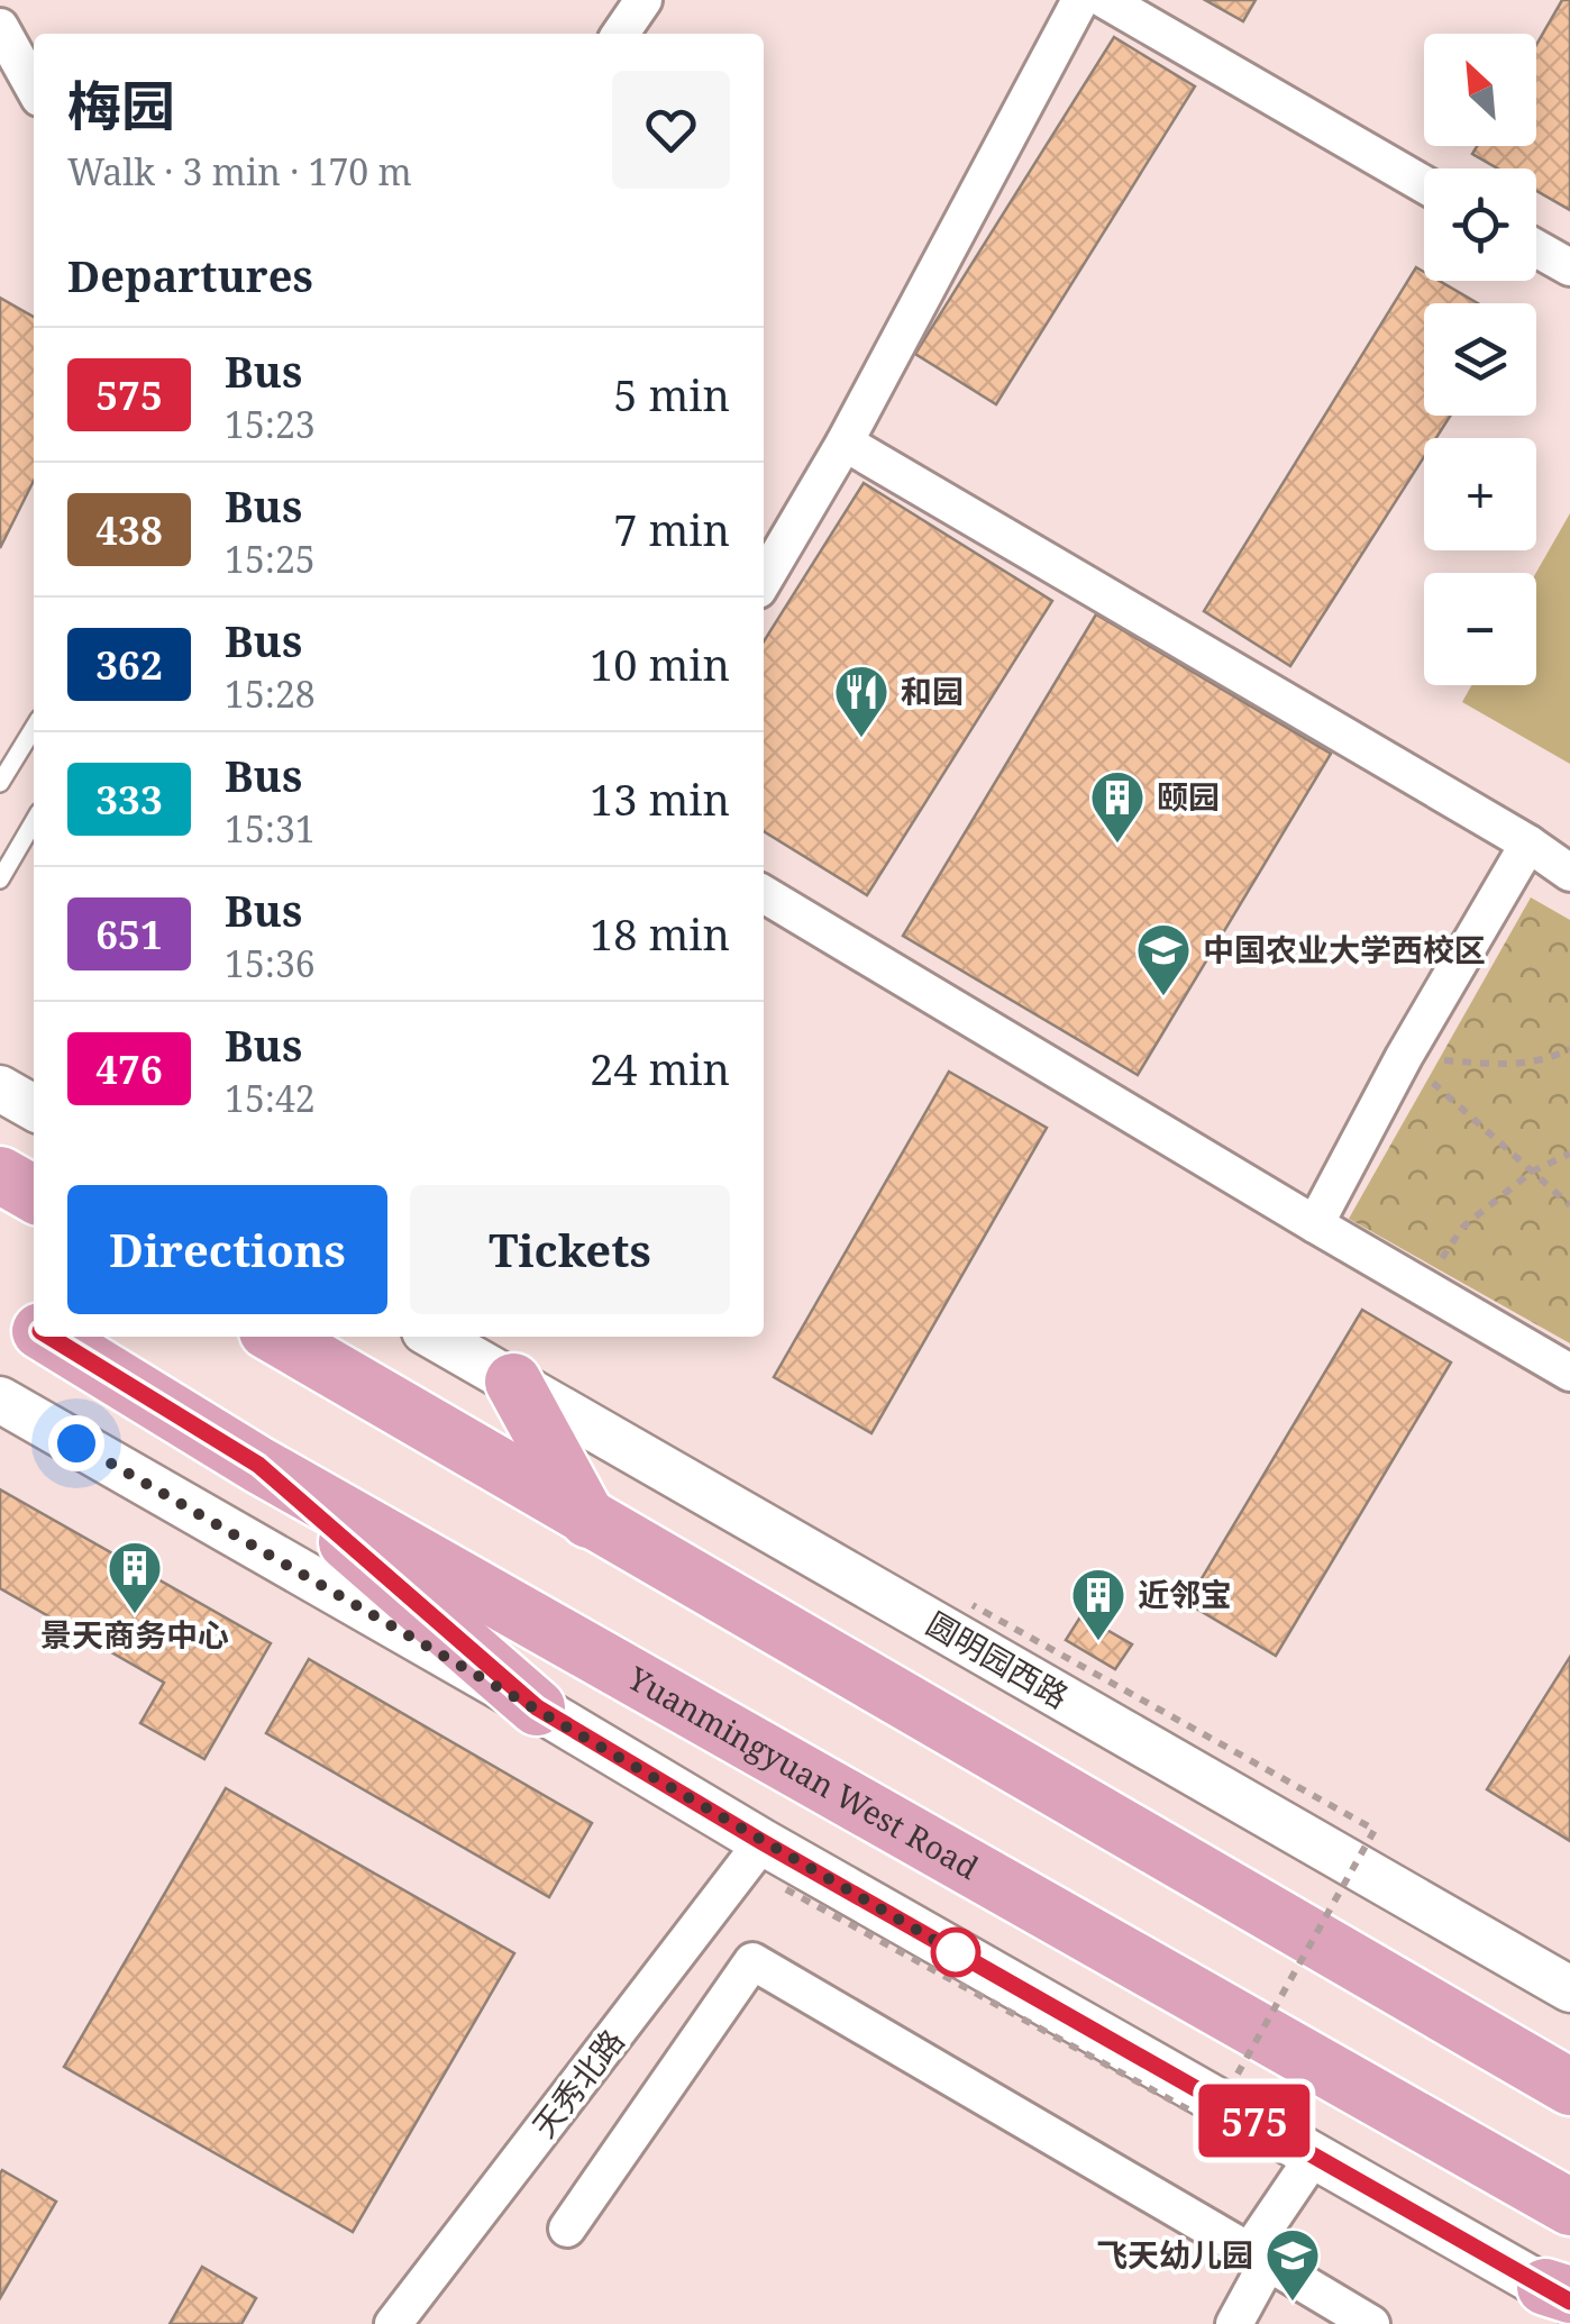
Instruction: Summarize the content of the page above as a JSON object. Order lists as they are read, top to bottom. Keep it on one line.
{"streets":{"main road":["Yuanmingyuan West Road"],"street":["圆明园西路","天秀北路"]},"places":{"restaurant":["和园"],"building":["颐园","景天商务中心","近邻宝"],"school or university":["中国农业大学西校区","飞天幼儿园"]},"lines":["bus line 575"],"north":"top left","page":{"on_map":"575","map_buttons":["+","−"],"heading":[["梅园","Walk · 3 min · 170 m"],"Departures"],"list":[{"mark":"575","name":"Bus","note":"15:23","value":"5 min"},{"mark":"438","name":"Bus","note":"15:25","value":"7 min"},{"mark":"362","name":"Bus","note":"15:28","value":"10 min"},{"mark":"333","name":"Bus","note":"15:31","value":"13 min"},{"mark":"651","name":"Bus","note":"15:36","value":"18 min"},{"mark":"476","name":"Bus","note":"15:42","value":"24 min"}],"buttons":["Directions","Tickets"]}}
